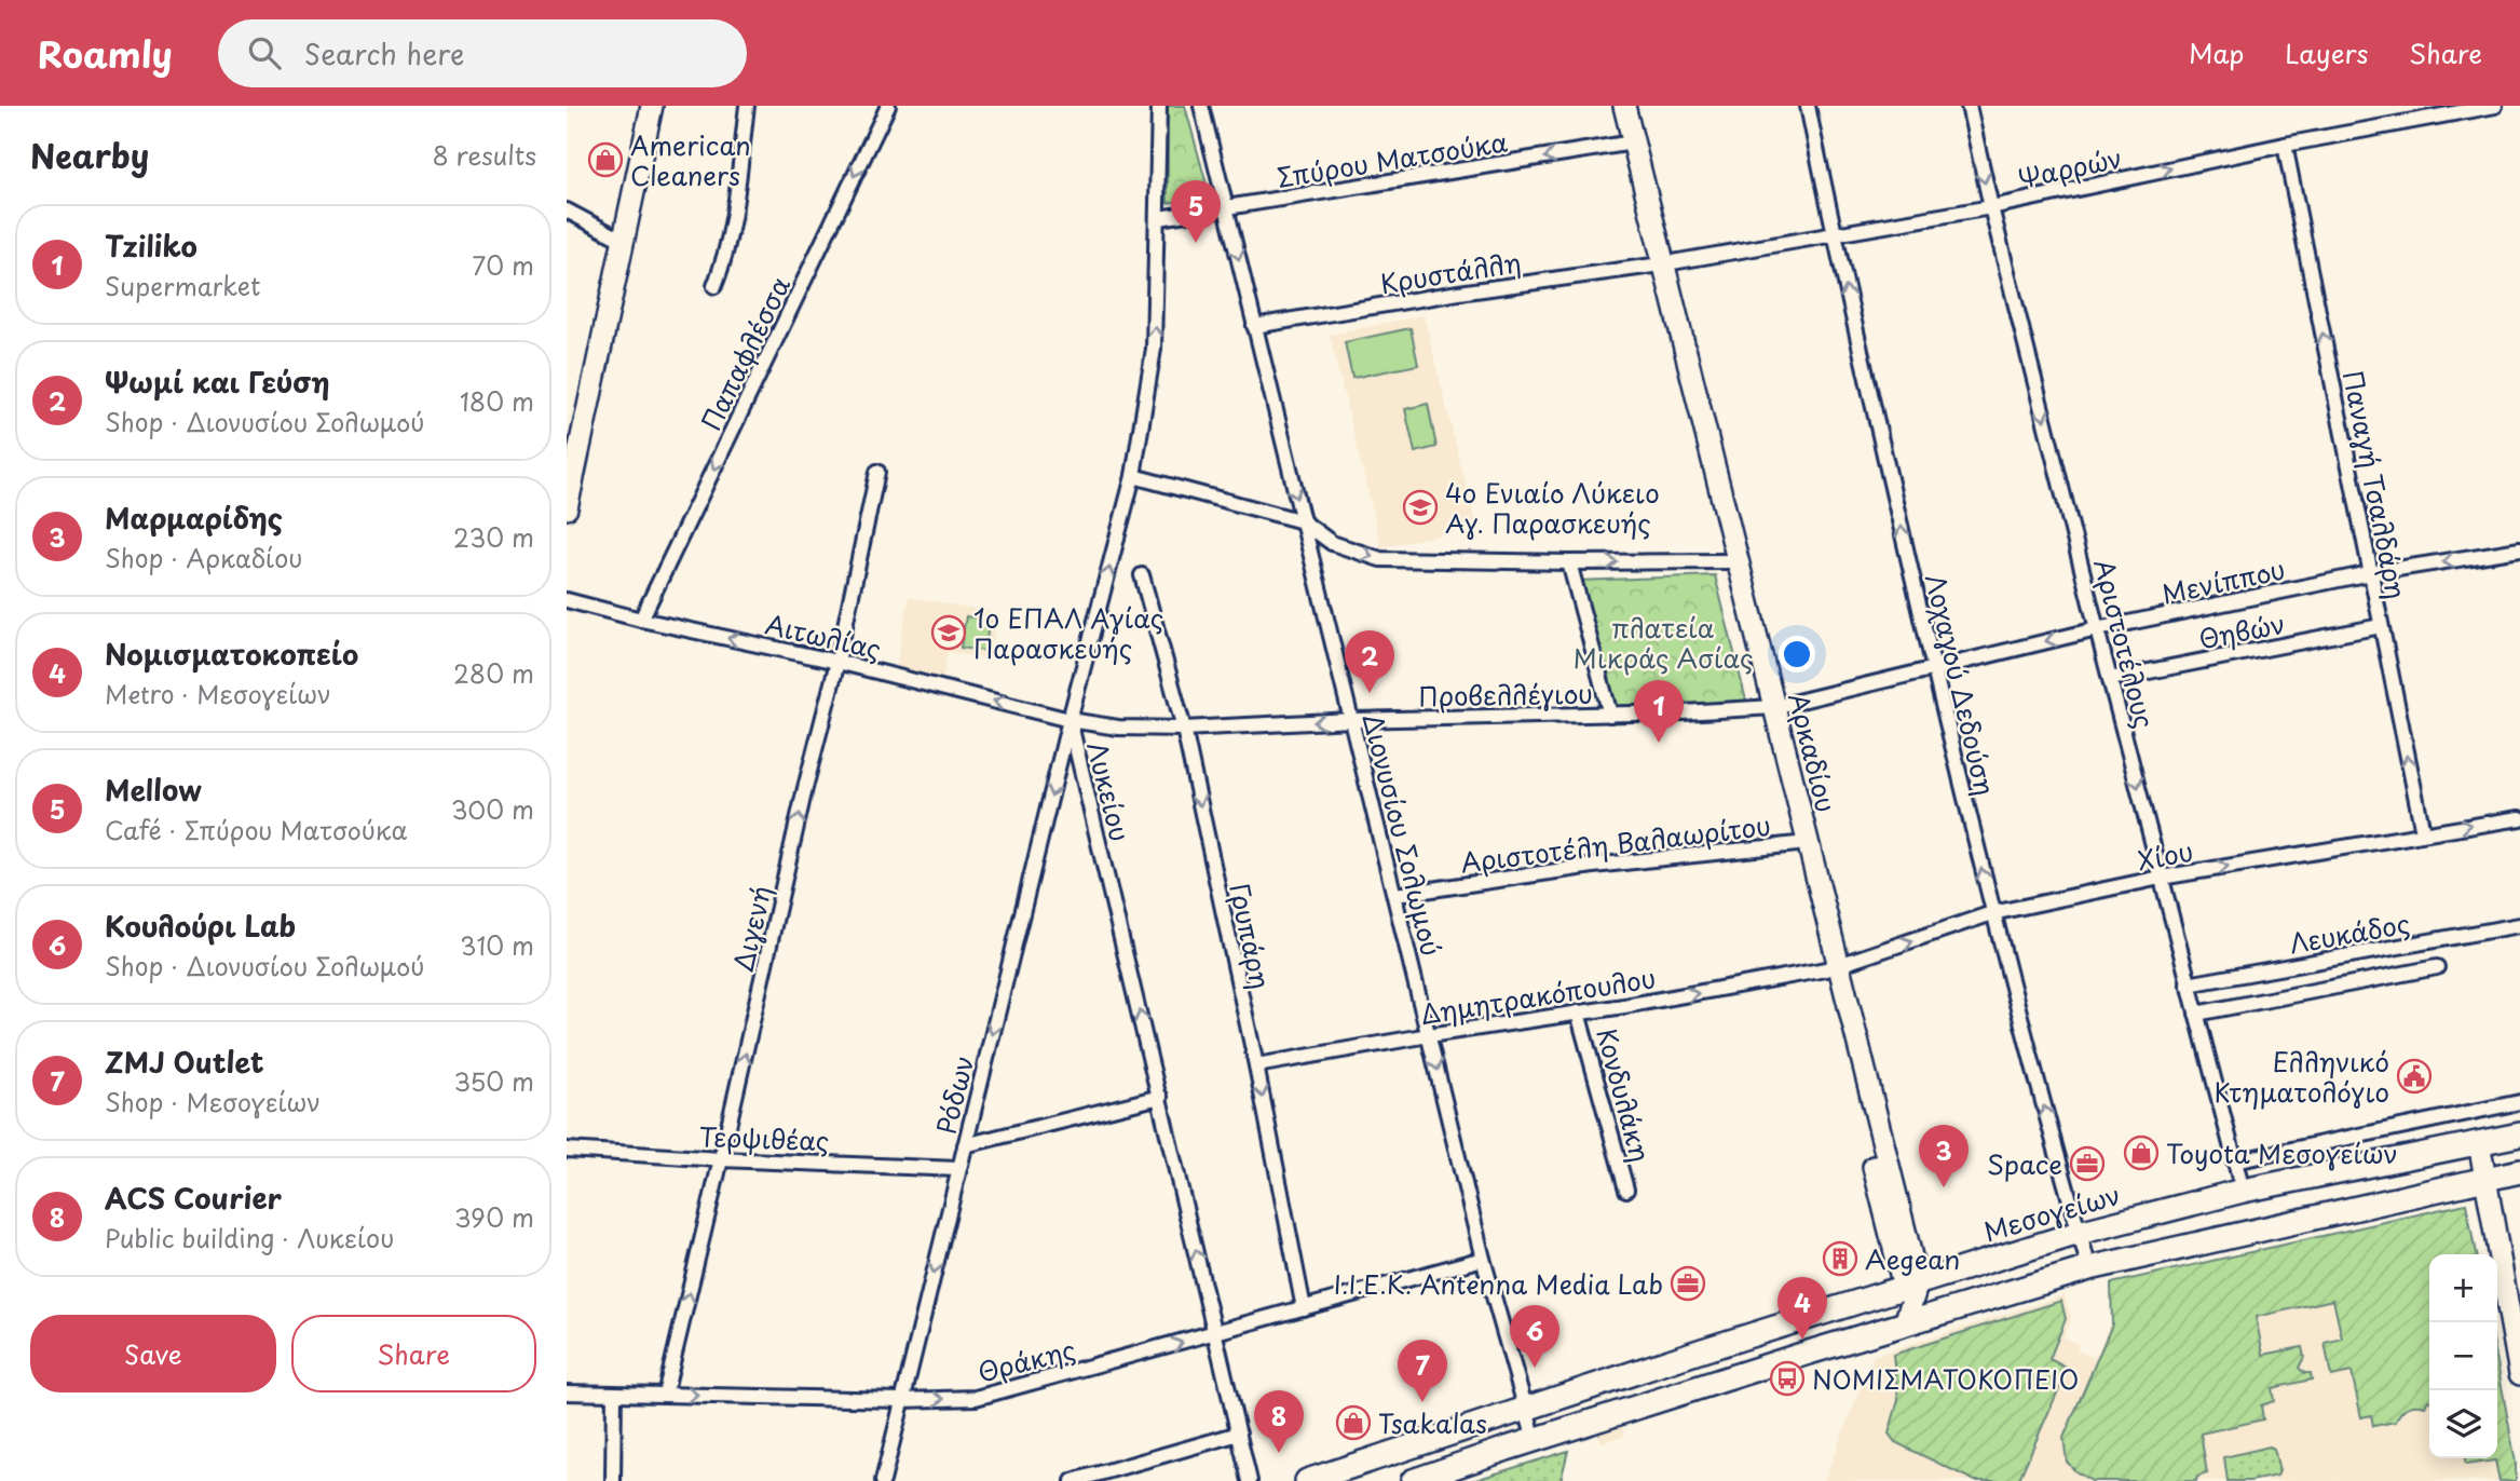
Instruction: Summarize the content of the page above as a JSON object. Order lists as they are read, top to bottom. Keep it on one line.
{"streets":{"main road":["Μεσογείων"],"street":["Σπύρου Ματσούκα","Ψαρρών","Κρυστάλλη","Παπαφλέσσα","Παναγή Τσαλδάρη","Μενίππου","Θηβών","Αιτωλίας","Αριστοτέλους","Λοχαγού Δεδούση","Προβελλέγιου","Αρκαδίου","Λυκείου","Διονυσίου Σολωμού","Αριστοτέλη Βαλαωρίτου","Χίου","Διγενή","Λευκάδος","Γρυπάρη","Δημητρακόπουλου","Ρόδων","Κονδυλάκη","Τερψιθέας","Θράκης"]},"crossings":[["Σπύρου Ματσούκα","Αρκαδίου"],["Σπύρου Ματσούκα","Λυκείου"],["Σπύρου Ματσούκα","Διονυσίου Σολωμού"],["Ψαρρών","Κρυστάλλη"],["Ψαρρών","Παναγή Τσαλδάρη"],["Ψαρρών","Αριστοτέλους"],["Ψαρρών","Λοχαγού Δεδούση"],["Ψαρρών","Αρκαδίου"],["Κρυστάλλη","Αρκαδίου"],["Κρυστάλλη","Διονυσίου Σολωμού"],["Παπαφλέσσα","Αιτωλίας"],["Παναγή Τσαλδάρη","Μενίππου"],["Παναγή Τσαλδάρη","Θηβών"],["Παναγή Τσαλδάρη","Χίου"],["Μενίππου","Αριστοτέλους"],["Μενίππου","Λοχαγού Δεδούση"],["Μενίππου","Προβελλέγιου"],["Μενίππου","Αρκαδίου"],["Θηβών","Αριστοτέλους"],["Αιτωλίας","Προβελλέγιου"],["Αιτωλίας","Λυκείου"],["Αιτωλίας","Διγενή"],["Αιτωλίας","Ρόδων"],["Αριστοτέλους","Χίου"],["Αριστοτέλους","Λευκάδος"],["Αριστοτέλους","Μεσογείων"],["Λοχαγού Δεδούση","Χίου"],["Λοχαγού Δεδούση","Μεσογείων"],["Προβελλέγιου","Αρκαδίου"],["Προβελλέγιου","Λυκείου"],["Προβελλέγιου","Διονυσίου Σολωμού"],["Προβελλέγιου","Γρυπάρη"],["Προβελλέγιου","Ρόδων"],["Αρκαδίου","Αριστοτέλη Βαλαωρίτου"],["Αρκαδίου","Χίου"],["Αρκαδίου","Δημητρακόπουλου"],["Αρκαδίου","Μεσογείων"],["Λυκείου","Ρόδων"],["Λυκείου","Θράκης"],["Διονυσίου Σολωμού","Αριστοτέλη Βαλαωρίτου"],["Διονυσίου Σολωμού","Δημητρακόπουλου"],["Διονυσίου Σολωμού","Μεσογείων"],["Διονυσίου Σολωμού","Θράκης"],["Χίου","Δημητρακόπουλου"],["Διγενή","Τερψιθέας"],["Διγενή","Θράκης"],["Γρυπάρη","Δημητρακόπουλου"],["Γρυπάρη","Θράκης"],["Δημητρακόπουλου","Κονδυλάκη"],["Ρόδων","Τερψιθέας"],["Ρόδων","Θράκης"]],"one_way":["Σπύρου Ματσούκα","Ψαρρών","Παπαφλέσσα","Παναγή Τσαλδάρη","Μενίππου","Αιτωλίας","Αριστοτέλους","Λοχαγού Δεδούση","Λυκείου","Διονυσίου Σολωμού","Χίου","Διγενή","Γρυπάρη","Δημητρακόπουλου","Ρόδων"],"parks":["πλατεία Μικράς Ασίας"],"places":{"shop":["American Cleaners","Toyota Μεσογείων","Tsakalas"],"school or university":["4ο Ενιαίο Λύκειο Αγ. Παρασκευής","1ο ΕΠΑΛ Αγίας Παρασκευής"],"public building":["Ελληνικό Κτηματολόγιο"],"office":["Space","Ι.Ι.Ε.Κ. Antenna Media Lab"],"building":["Aegean"],"bus stop":["ΝΟΜΙΣΜΑΤΟΚΟΠΕΙΟ"]},"page":{"header":"Roamly","search":"Search here","nav":["Map","Layers","Share"],"heading":["Nearby","8 results"],"pins":["5","2","1","3","4","6","7","8"],"list":[{"mark":"1","name":"Tziliko","note":"Supermarket","value":"70 m"},{"mark":"2","name":"Ψωμί και Γεύση","note":"Shop · Διονυσίου Σολωμού","value":"180 m"},{"mark":"3","name":"Μαρμαρίδης","note":"Shop · Αρκαδίου","value":"230 m"},{"mark":"4","name":"Νομισματοκοπείο","note":"Metro · Μεσογείων","value":"280 m"},{"mark":"5","name":"Mellow","note":"Café · Σπύρου Ματσούκα","value":"300 m"},{"mark":"6","name":"Κουλούρι Lab","note":"Shop · Διονυσίου Σολωμού","value":"310 m"},{"mark":"7","name":"ZMJ Outlet","note":"Shop · Μεσογείων","value":"350 m"},{"mark":"8","name":"ACS Courier","note":"Public building · Λυκείου","value":"390 m"}],"map_buttons":["+","−"],"buttons":["Save","Share"]}}
